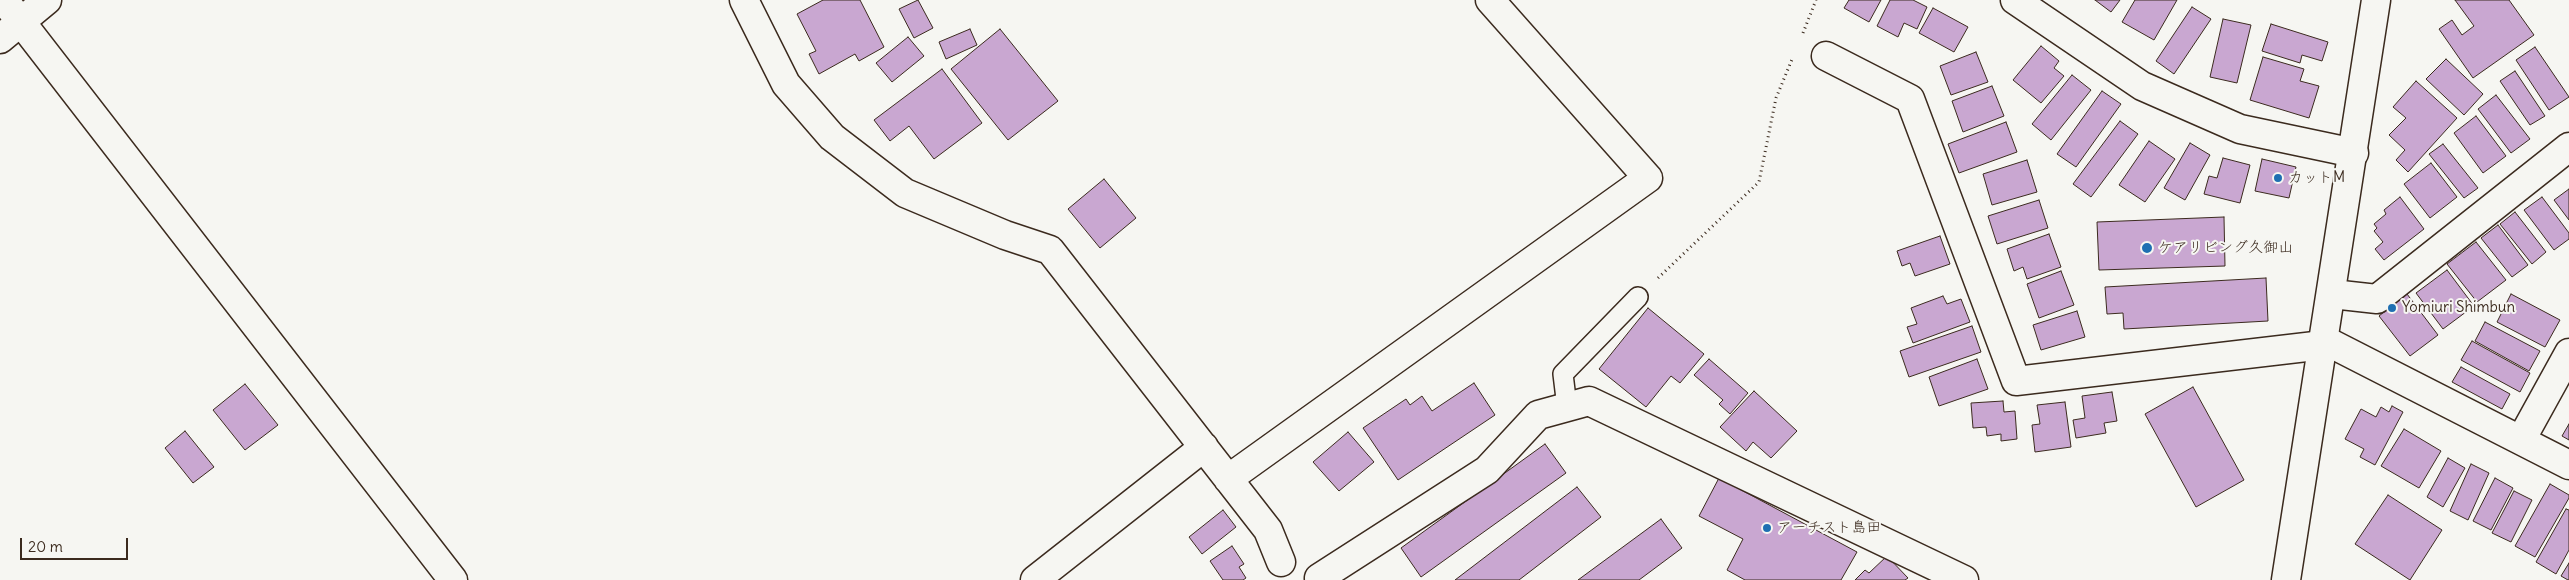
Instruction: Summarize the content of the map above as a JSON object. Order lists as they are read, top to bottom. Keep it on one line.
{"places":["カットM","ケアリビング久御山","Yomiuri Shimbun","アーチスト島田"],"scale_bar":"20 m"}
